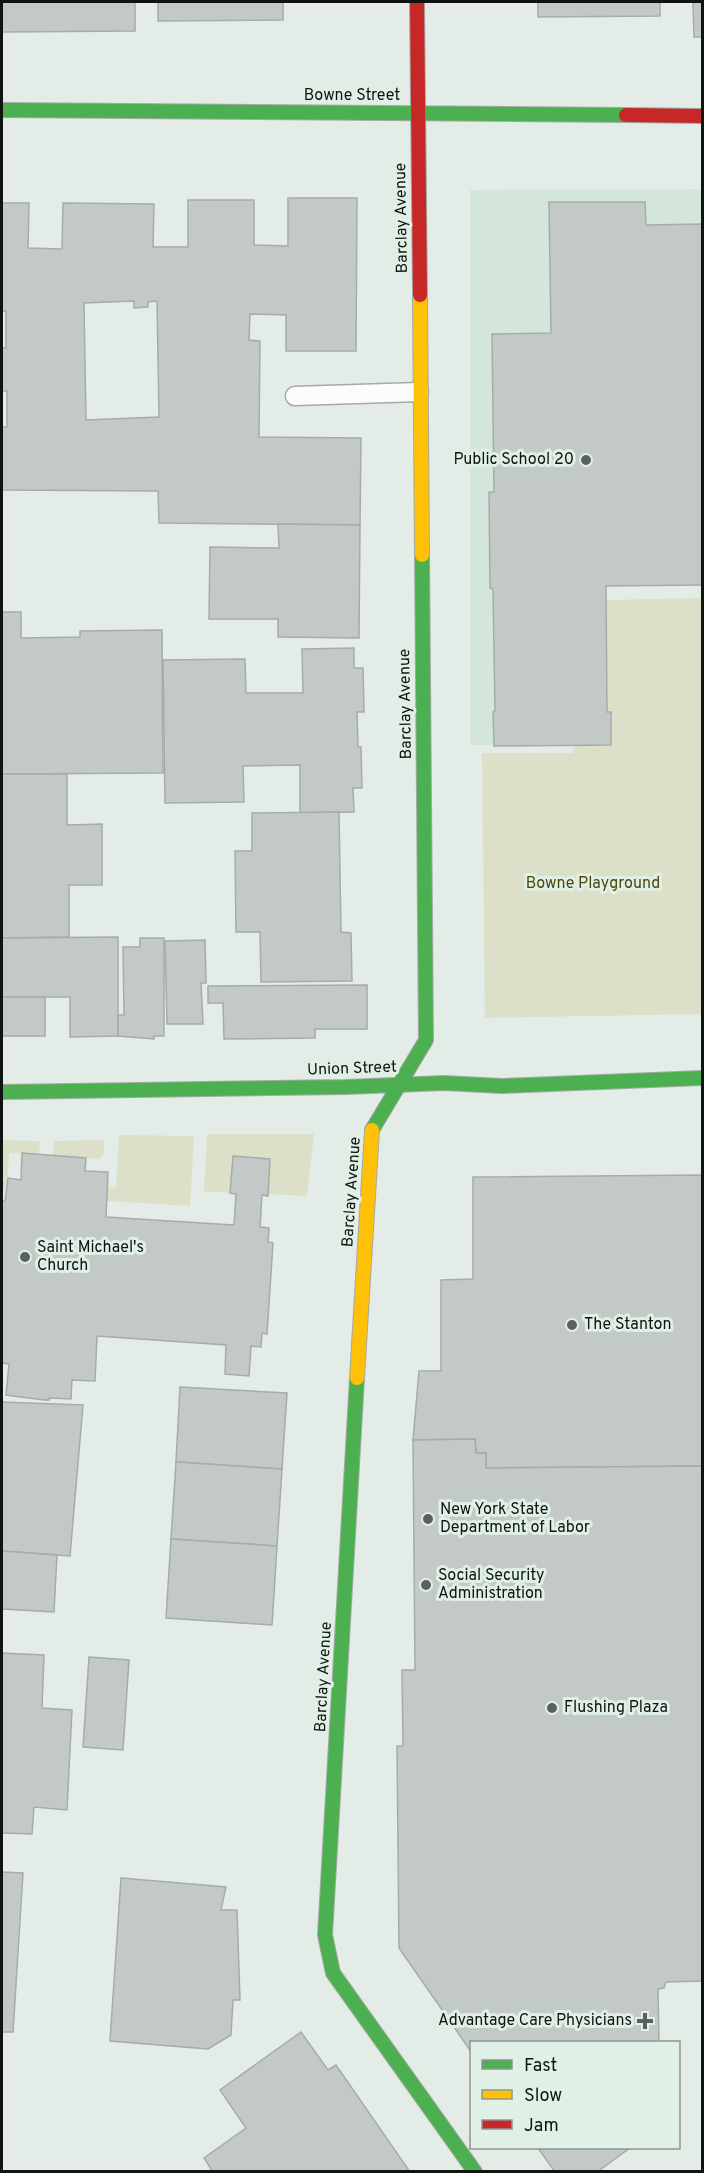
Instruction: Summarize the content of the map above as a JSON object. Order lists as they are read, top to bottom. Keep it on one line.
{"streets":{"street":["Bowne Street","Barclay Avenue","Union Street"]},"crossings":[["Bowne Street","Barclay Avenue"],["Barclay Avenue","Union Street"]],"parks":["Bowne Playground"],"places":{"other":["Public School 20","Saint Michael's Church","The Stanton","New York State Department of Labor","Social Security Administration","Flushing Plaza"],"health":["Advantage Care Physicians"]},"legend":["Fast","Slow","Jam"]}
